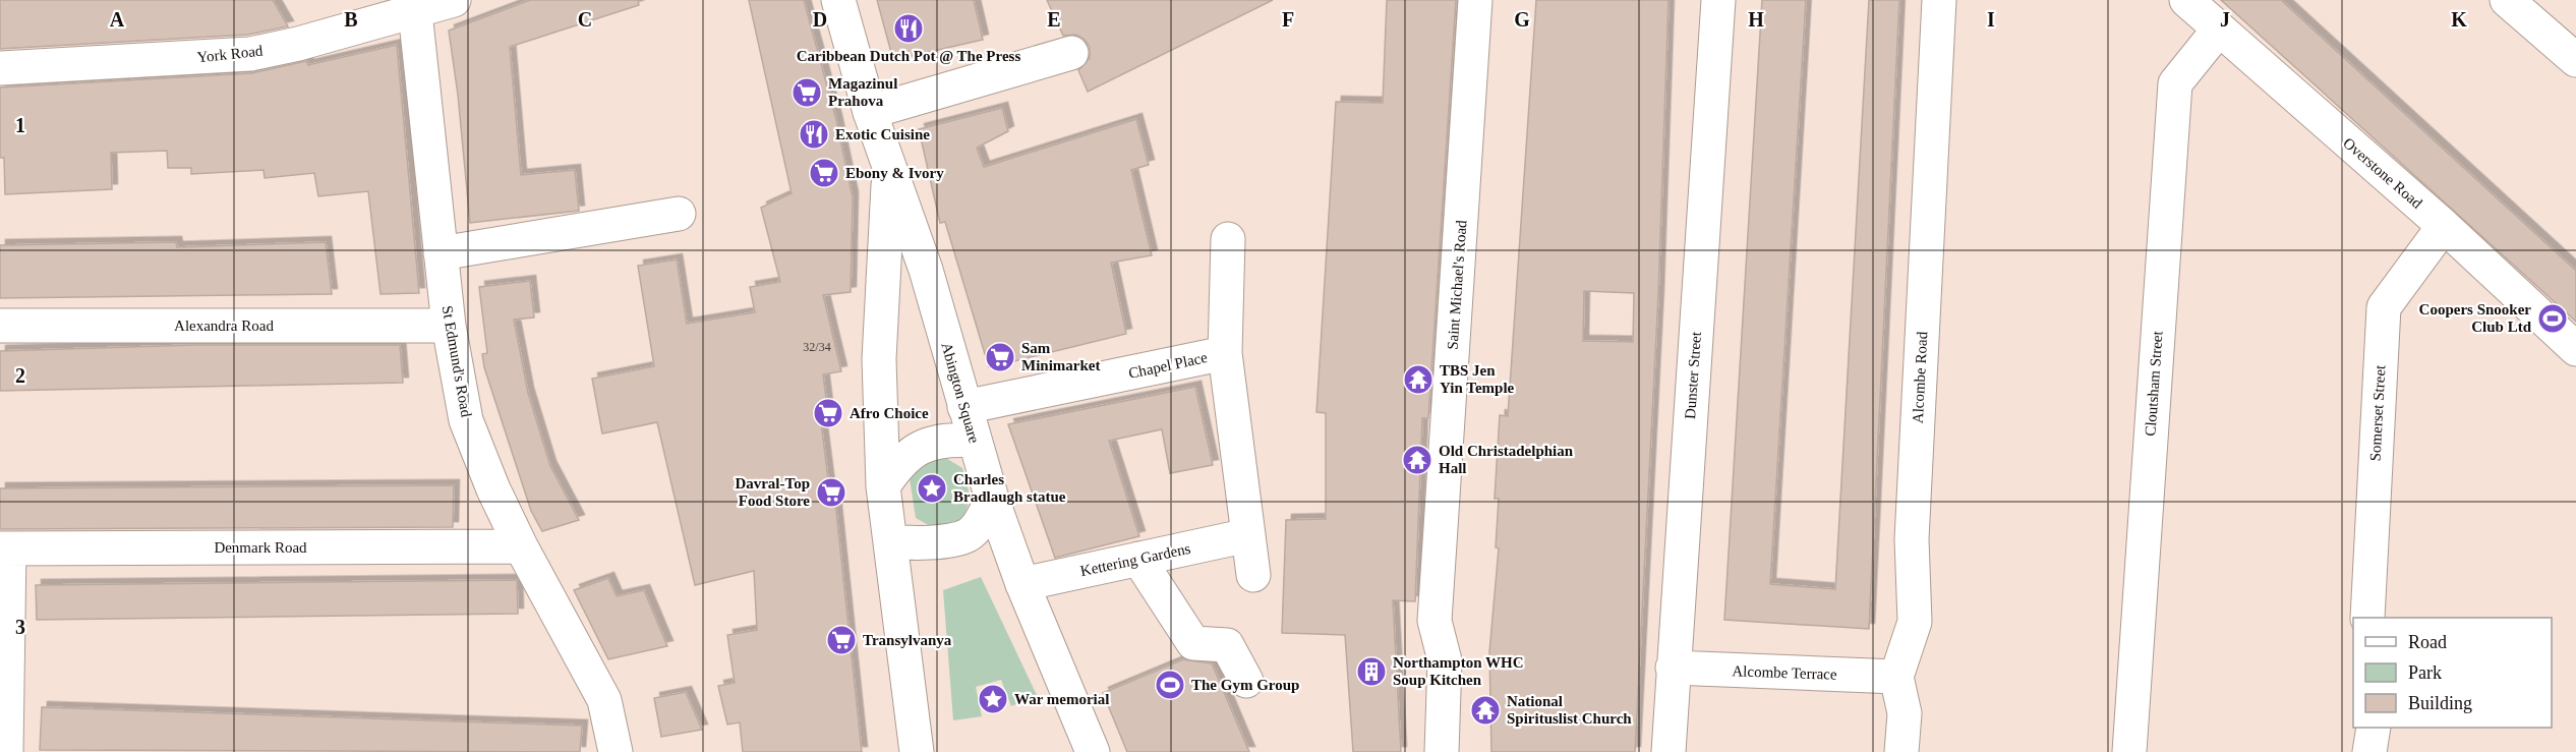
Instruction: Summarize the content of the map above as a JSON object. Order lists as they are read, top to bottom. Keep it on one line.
{"streets":{"street":["York Road","Overstone Road","Saint Michael's Road","Alexandra Road","St Edmund's Road","Chapel Place","Dunster Street","Alcombe Road","Cloutsham Street","Abington Square","Somerset Street","Denmark Road","Kettering Gardens","Alcombe Terrace"]},"crossings":[["York Road","St Edmund's Road"],["Overstone Road","Cloutsham Street"],["Overstone Road","Somerset Street"],["Alexandra Road","St Edmund's Road"],["St Edmund's Road","Denmark Road"],["Chapel Place","Abington Square"],["Chapel Place","Kettering Gardens"],["Dunster Street","Alcombe Terrace"],["Alcombe Road","Alcombe Terrace"],["Abington Square","Kettering Gardens"]],"places":{"restaurant":["Caribbean Dutch Pot @ The Press","Exotic Cuisine"],"supermarket":["Magazinul Prahova","Ebony & Ivory","Sam Minimarket","Afro Choice","Davral-Top Food Store","Transylvanya"],"sports":["Coopers Snooker Club Ltd","The Gym Group"],"temple":["TBS Jen Yin Temple","Old Christadelphian Hall","National Spirituslist Church"],"place":["Charles Bradlaugh statue","War memorial"],"building":["Northampton WHC Soup Kitchen"]},"house_numbers":["32/34"],"legend":["Road","Park","Building"],"grid":{"columns":["A","B","C","D","E","F","G","H","I","J","K"],"rows":["1","2","3"]}}
